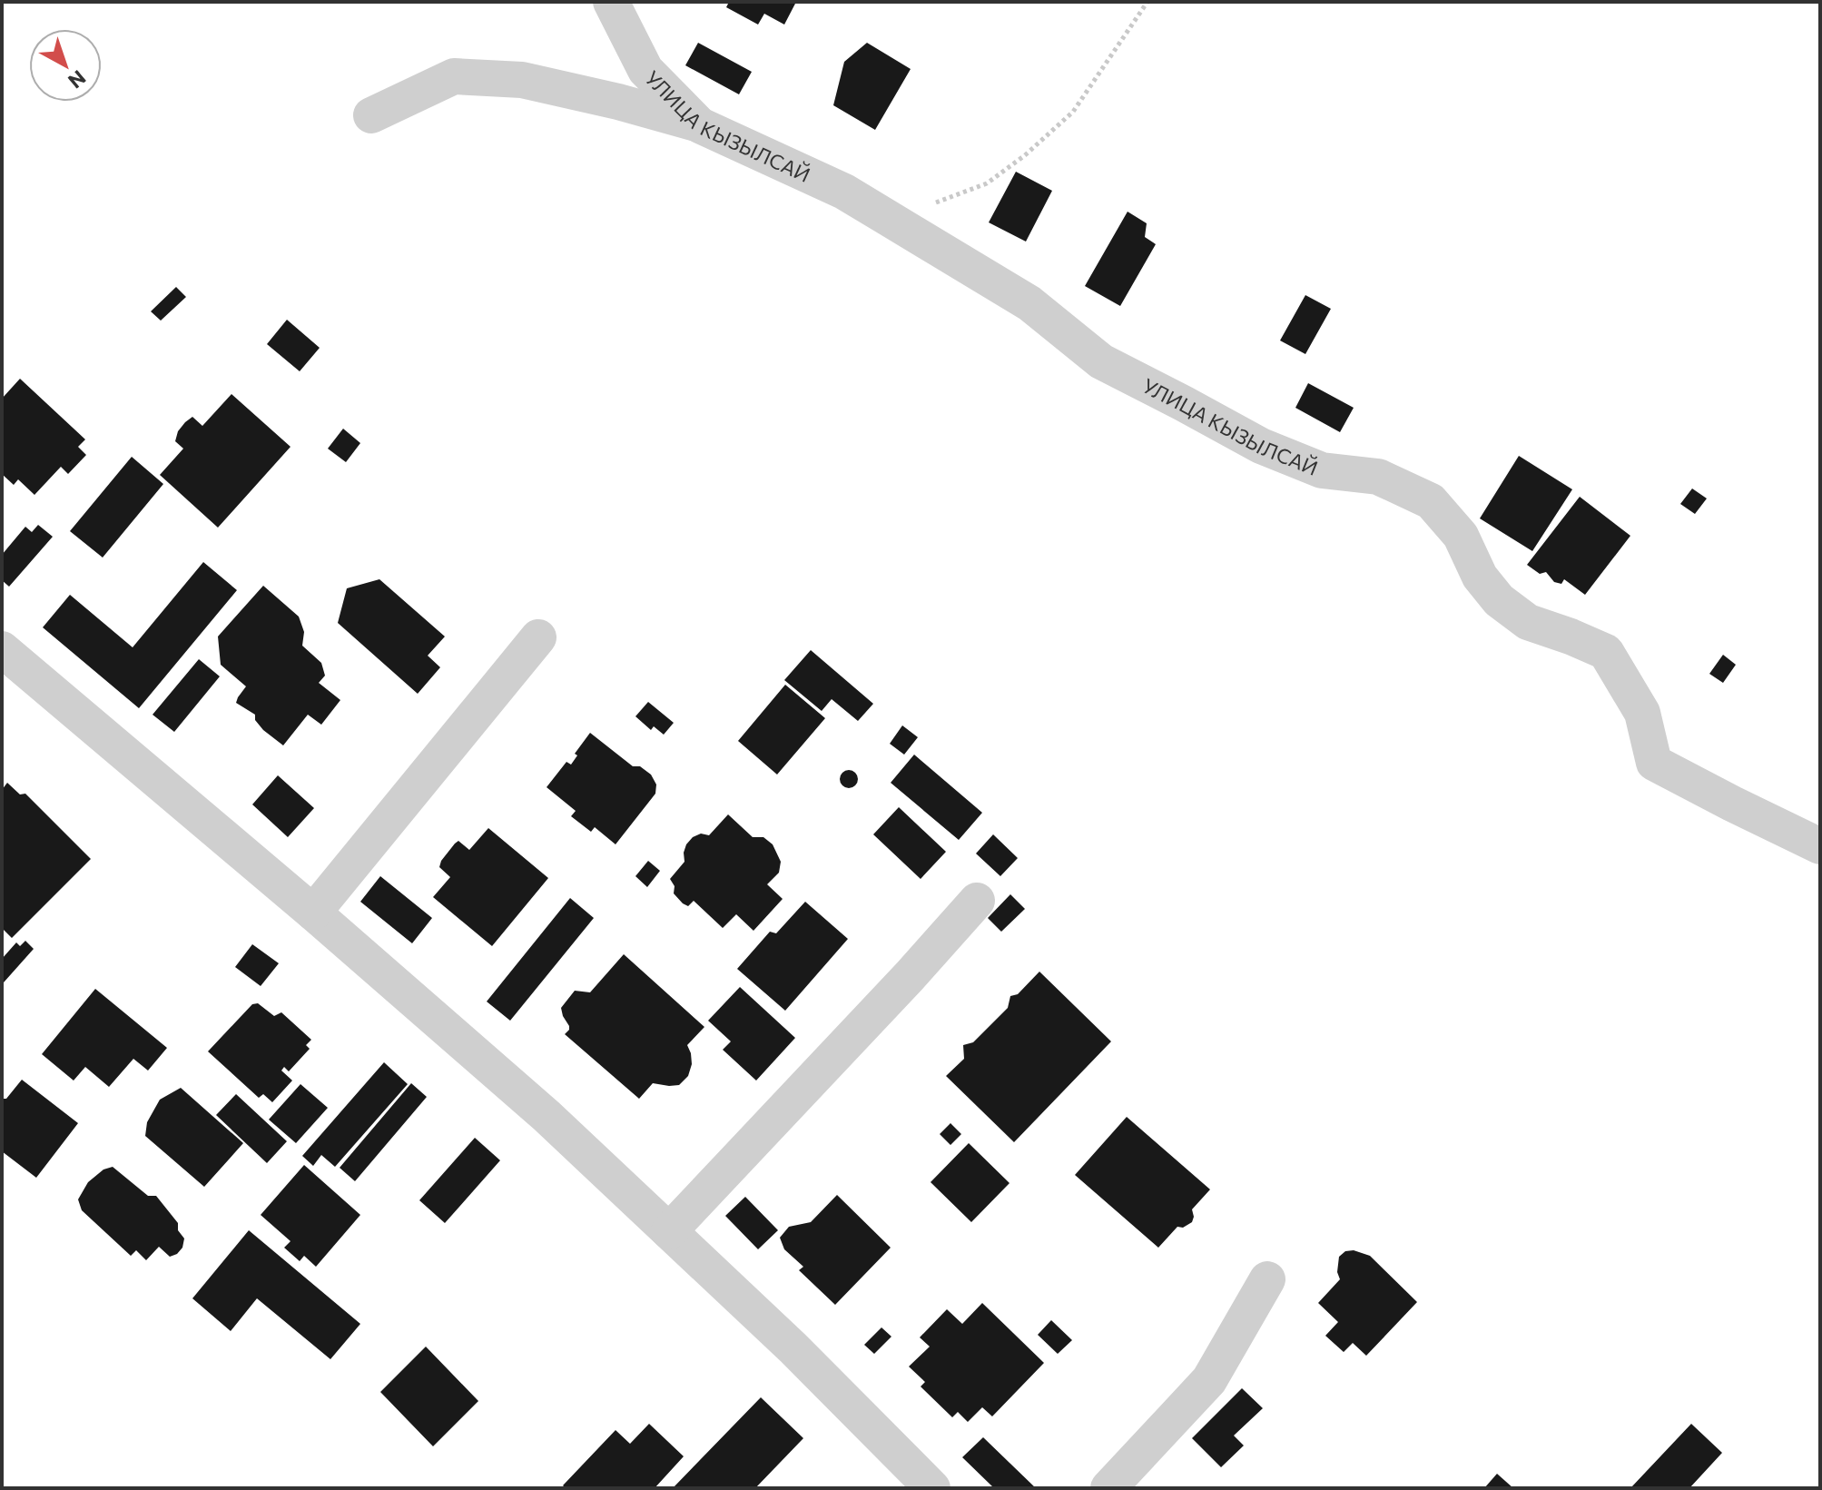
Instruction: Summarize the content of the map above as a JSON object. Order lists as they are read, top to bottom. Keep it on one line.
{"streets":{"street":["УЛИЦА КЫЗЫЛСАЙ"]},"north":"bottom right"}
